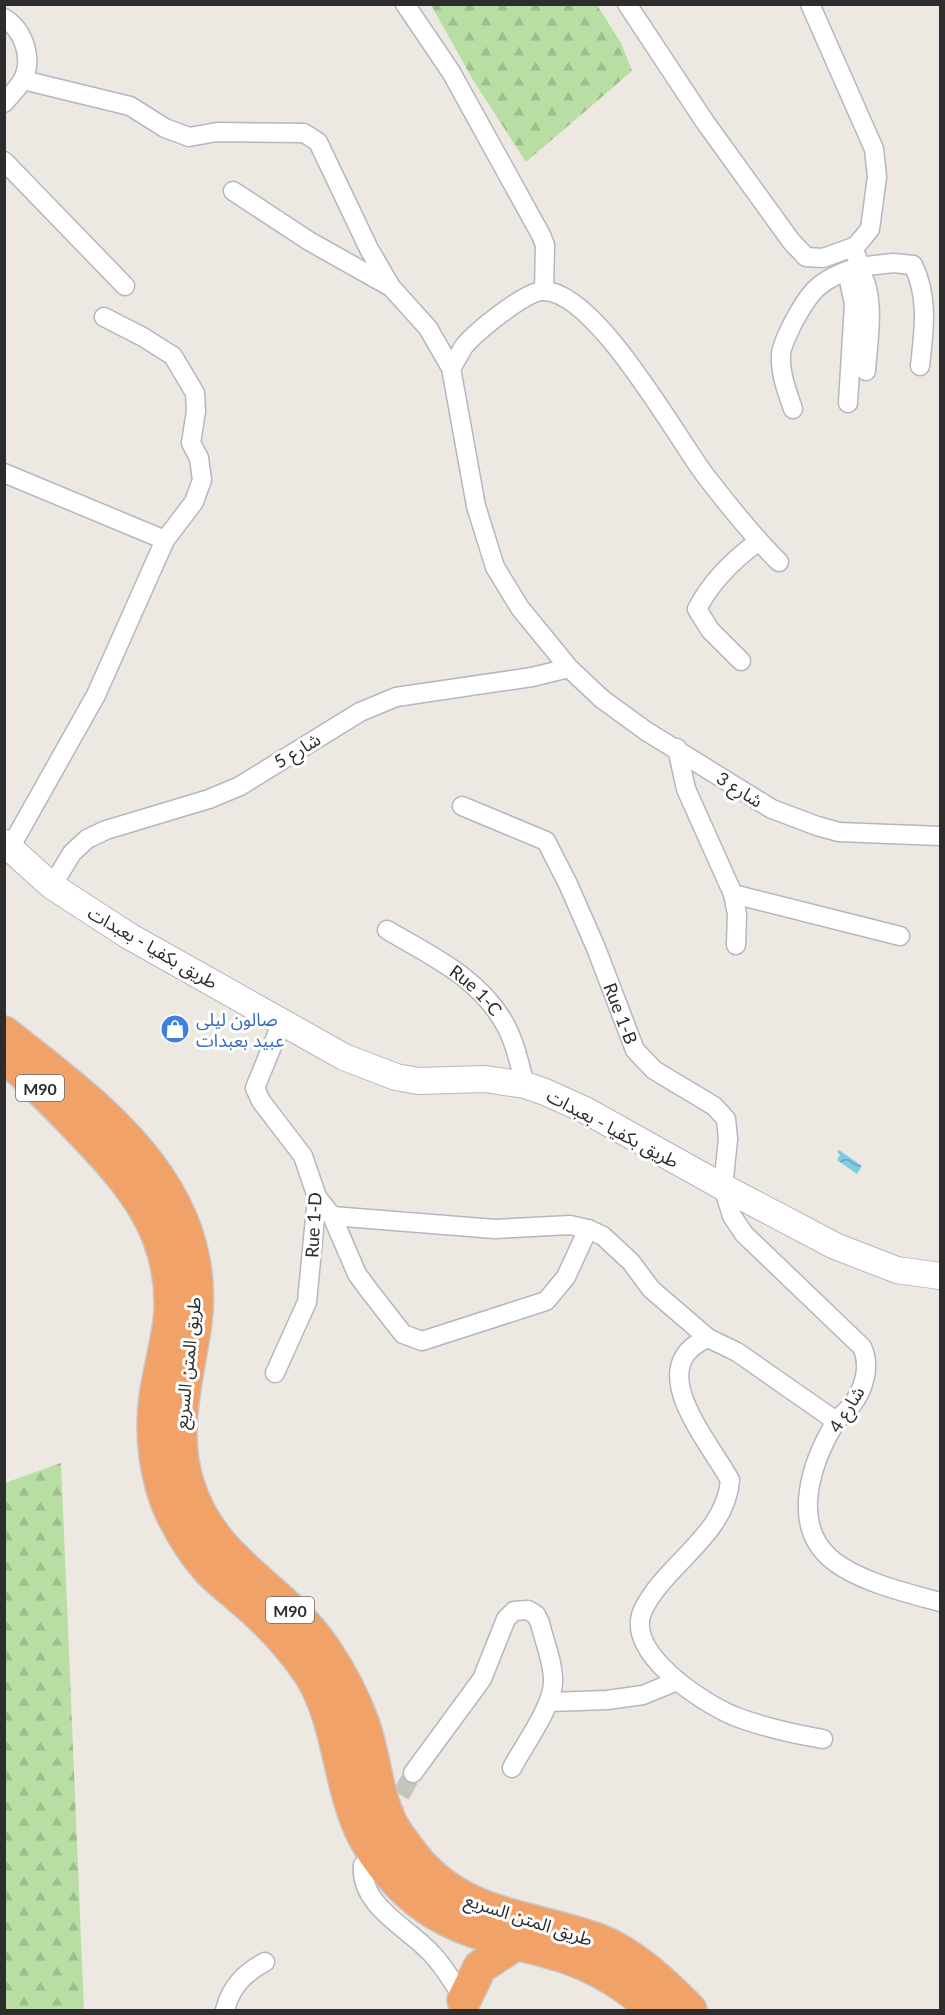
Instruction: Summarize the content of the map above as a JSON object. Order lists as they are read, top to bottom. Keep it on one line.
{"streets":{"highway":["M90","طريق المتن السريع"],"main road":["طريق بكفيا - بعبدات"],"street":["شارع 5","شارع 3","Rue 1-C","Rue 1-B","Rue 1-D","شارع 4"]},"crossings":[["شارع 5","شارع 3"],["شارع 5","طريق بكفيا - بعبدات"],["طريق بكفيا - بعبدات","Rue 1-C"],["طريق بكفيا - بعبدات","Rue 1-B"],["طريق بكفيا - بعبدات","Rue 1-D"],["طريق بكفيا - بعبدات","شارع 4"],["Rue 1-B","شارع 4"],["M90","طريق المتن السريع"]],"places":{"shop":["صالون ليلى عبيد بعبدات"]}}
